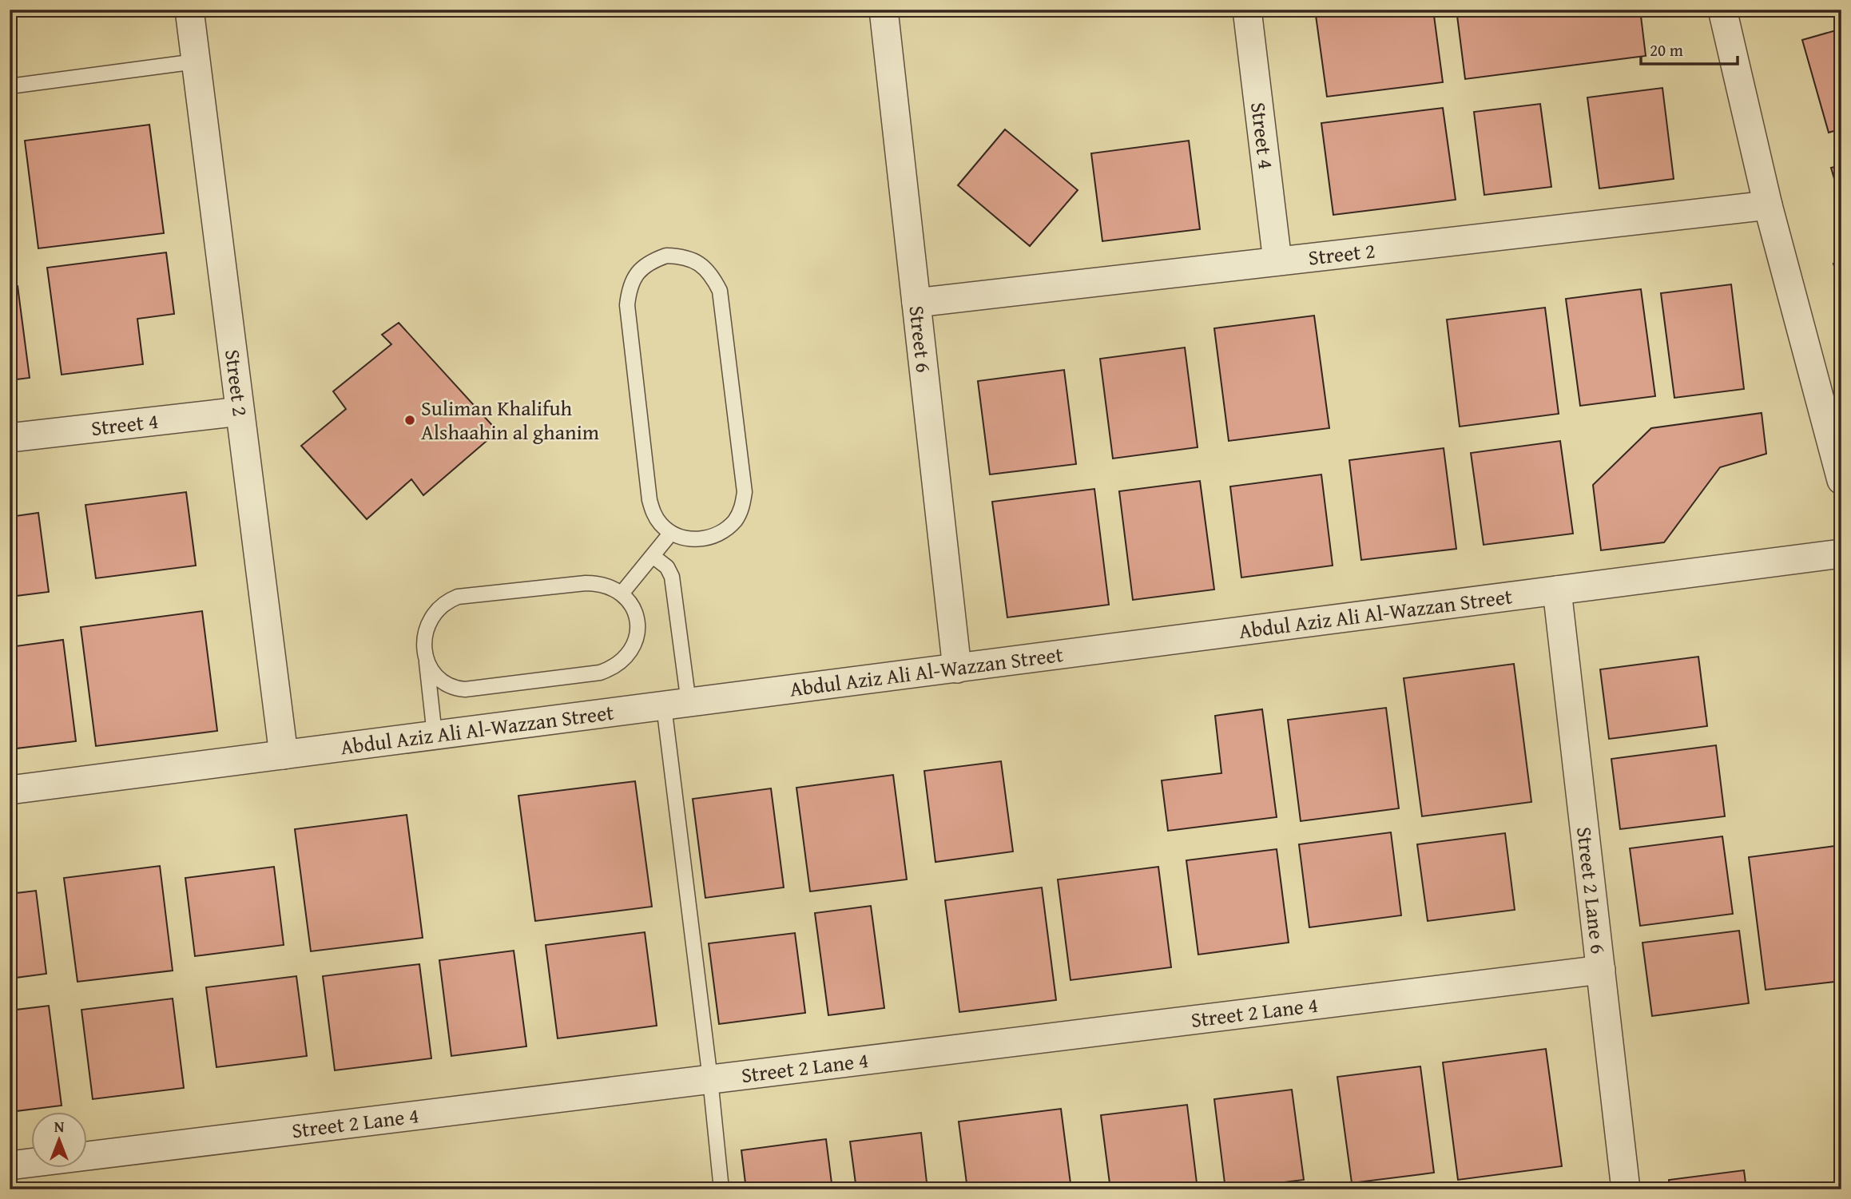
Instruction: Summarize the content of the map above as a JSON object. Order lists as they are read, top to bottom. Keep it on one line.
{"streets":{"street":["Street 4","Street 2","Street 6","Abdul Aziz Ali Al-Wazzan Street","Street 2 Lane 6","Street 2 Lane 4"]},"crossings":[["Street 4","Street 2"],["Street 2","Street 6"],["Street 2","Abdul Aziz Ali Al-Wazzan Street"],["Street 6","Abdul Aziz Ali Al-Wazzan Street"],["Abdul Aziz Ali Al-Wazzan Street","Street 2 Lane 6"],["Street 2 Lane 6","Street 2 Lane 4"]],"places":["Suliman Khalifuh Alshaahin al ghanim"],"scale_bar":"20 m","north":"top"}
